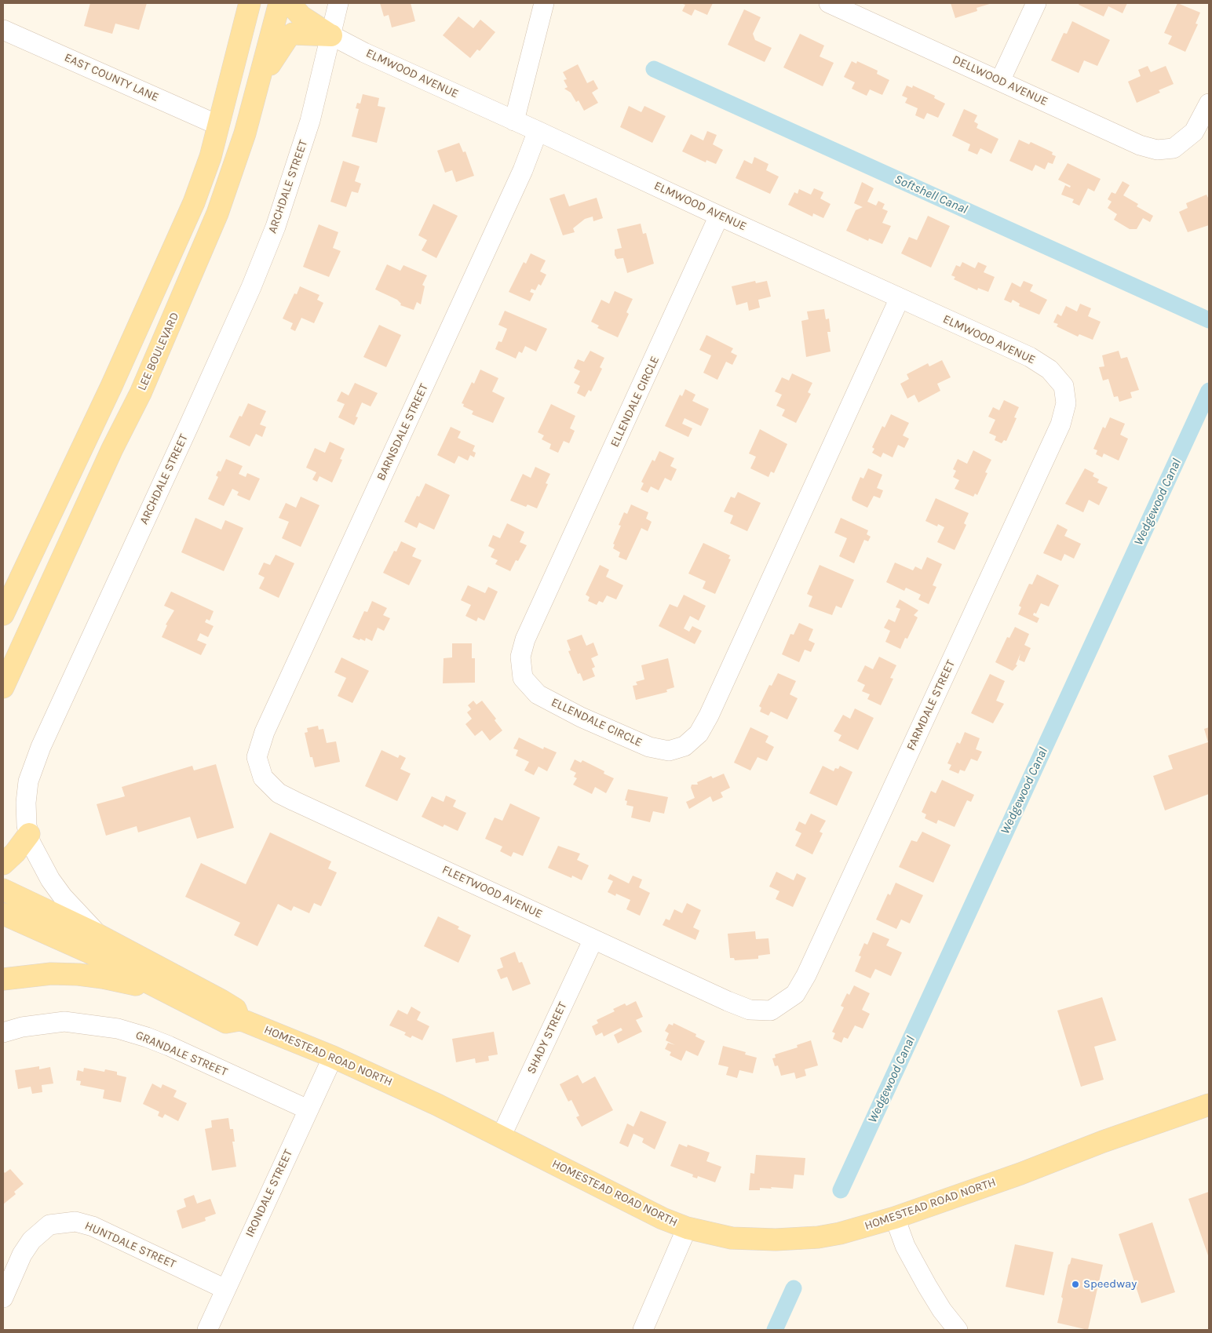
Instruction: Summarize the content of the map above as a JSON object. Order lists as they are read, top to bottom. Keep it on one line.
{"streets":{"main road":["LEE BOULEVARD","HOMESTEAD ROAD NORTH"],"street":["ELMWOOD AVENUE","EAST COUNTY LANE","DELLWOOD AVENUE","ARCHDALE STREET","ELLENDALE CIRCLE","BARNSDALE STREET","FARMDALE STREET","FLEETWOOD AVENUE","SHADY STREET","GRANDALE STREET","IRONDALE STREET","HUNTDALE STREET"]},"crossings":[["ELMWOOD AVENUE","ARCHDALE STREET"],["ELMWOOD AVENUE","ELLENDALE CIRCLE"],["ELMWOOD AVENUE","BARNSDALE STREET"],["ELMWOOD AVENUE","FARMDALE STREET"],["BARNSDALE STREET","FLEETWOOD AVENUE"],["FARMDALE STREET","FLEETWOOD AVENUE"],["FLEETWOOD AVENUE","SHADY STREET"],["SHADY STREET","HOMESTEAD ROAD NORTH"],["GRANDALE STREET","IRONDALE STREET"],["HOMESTEAD ROAD NORTH","IRONDALE STREET"],["IRONDALE STREET","HUNTDALE STREET"]],"water":["Softshell Canal","Wedgewood Canal"],"places":["Speedway"]}
